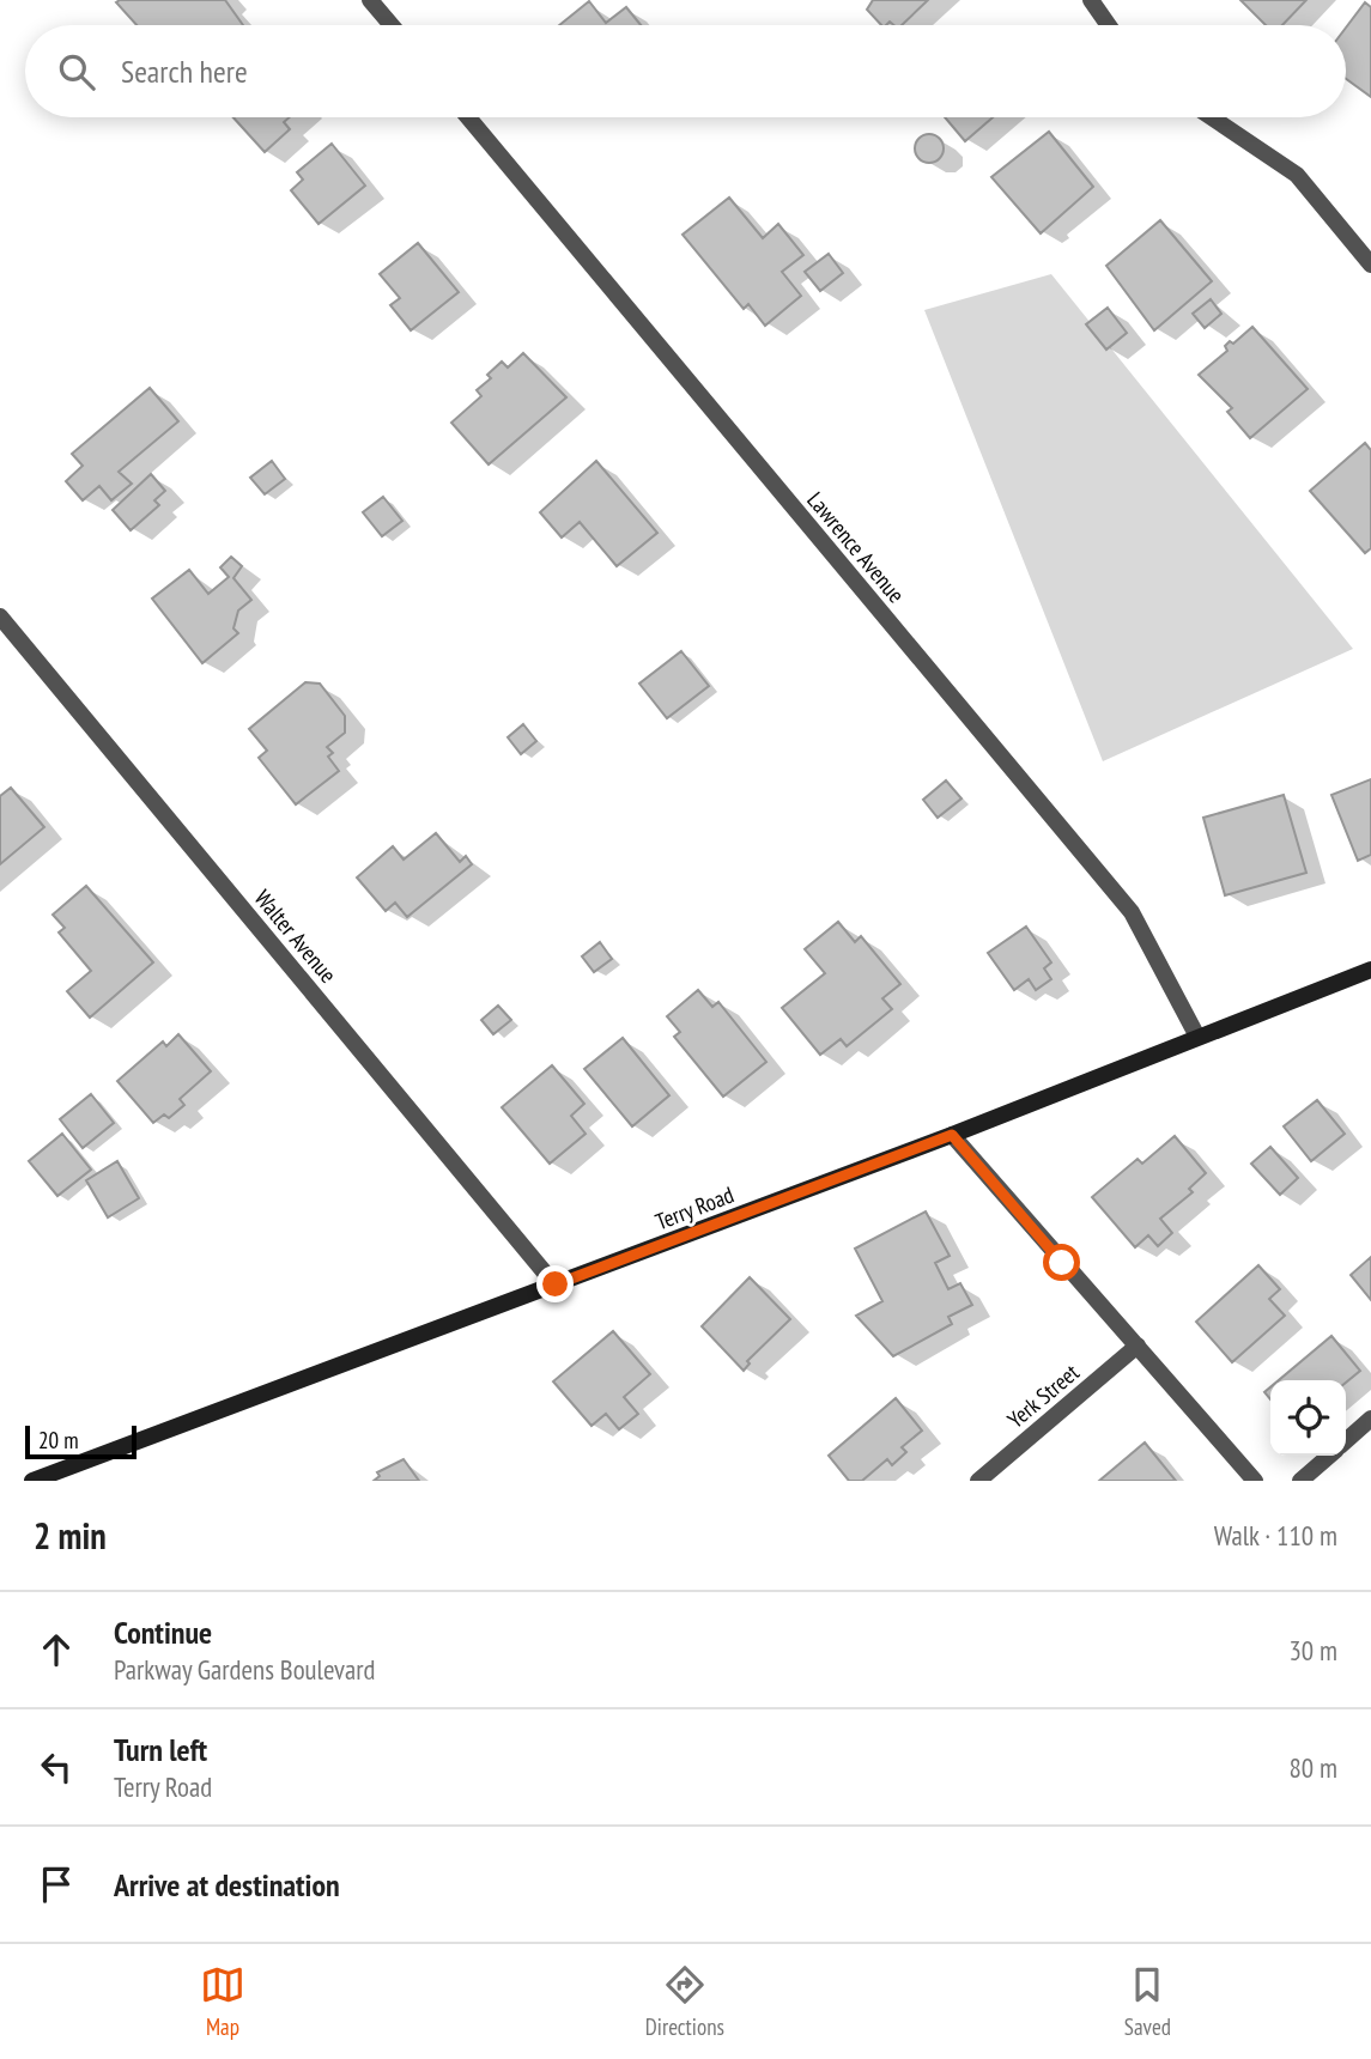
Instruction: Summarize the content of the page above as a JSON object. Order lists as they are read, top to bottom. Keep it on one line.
{"streets":{"street":["Lawrence Avenue","Walter Avenue","Terry Road","Yerk Street"]},"crossings":[["Lawrence Avenue","Terry Road"],["Walter Avenue","Terry Road"]],"scale_bar":"20 m","page":{"search":"Search here","scale":"20 m","heading":["2 min","Walk · 110 m"],"list":[["Continue","Parkway Gardens Boulevard","30 m"],["Turn left","Terry Road","80 m"],"Arrive at destination"],"nav":["Map","Directions","Saved"]}}
